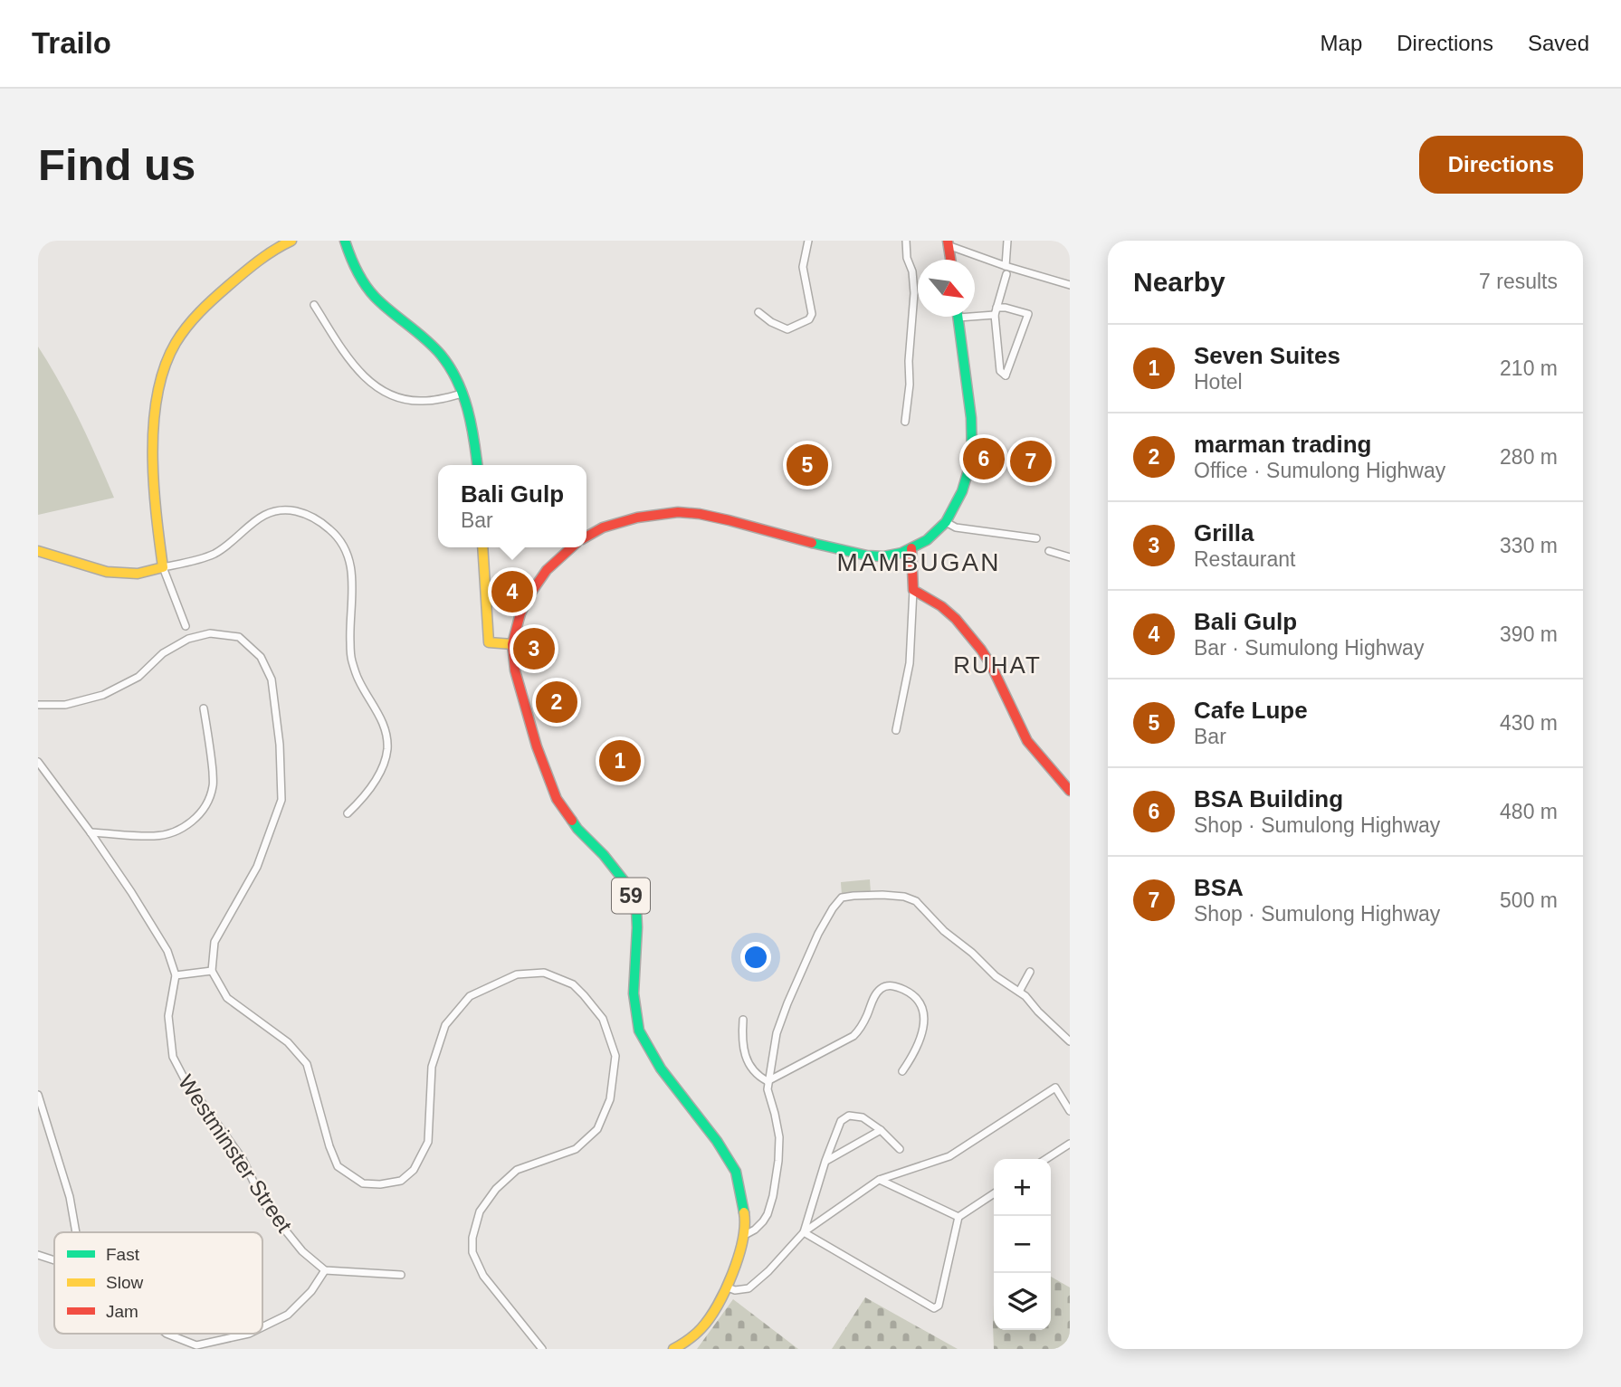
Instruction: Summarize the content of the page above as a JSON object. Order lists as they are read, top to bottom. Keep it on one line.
{"streets":{"main road":["59"],"street":["Westminster Street"]},"districts":["MAMBUGAN","RUHAT"],"legend":["Fast","Slow","Jam"],"north":"bottom right","page":{"header":"Trailo","nav":["Map","Directions","Saved"],"buttons":"Directions","title":"Find us","heading":["Nearby","7 results"],"list":[{"mark":"1","name":"Seven Suites","note":"Hotel","value":"210 m"},{"mark":"2","name":"marman trading","note":"Office · Sumulong Highway","value":"280 m"},{"mark":"3","name":"Grilla","note":"Restaurant","value":"330 m"},{"mark":"4","name":"Bali Gulp","note":"Bar · Sumulong Highway","value":"390 m"},{"mark":"5","name":"Cafe Lupe","note":"Bar","value":"430 m"},{"mark":"6","name":"BSA Building","note":"Shop · Sumulong Highway","value":"480 m"},{"mark":"7","name":"BSA","note":"Shop · Sumulong Highway","value":"500 m"}],"pins":["6","7","5","4","3","2","1"],"popup":["Bali Gulp","Bar"],"map_buttons":["+","−"]}}
